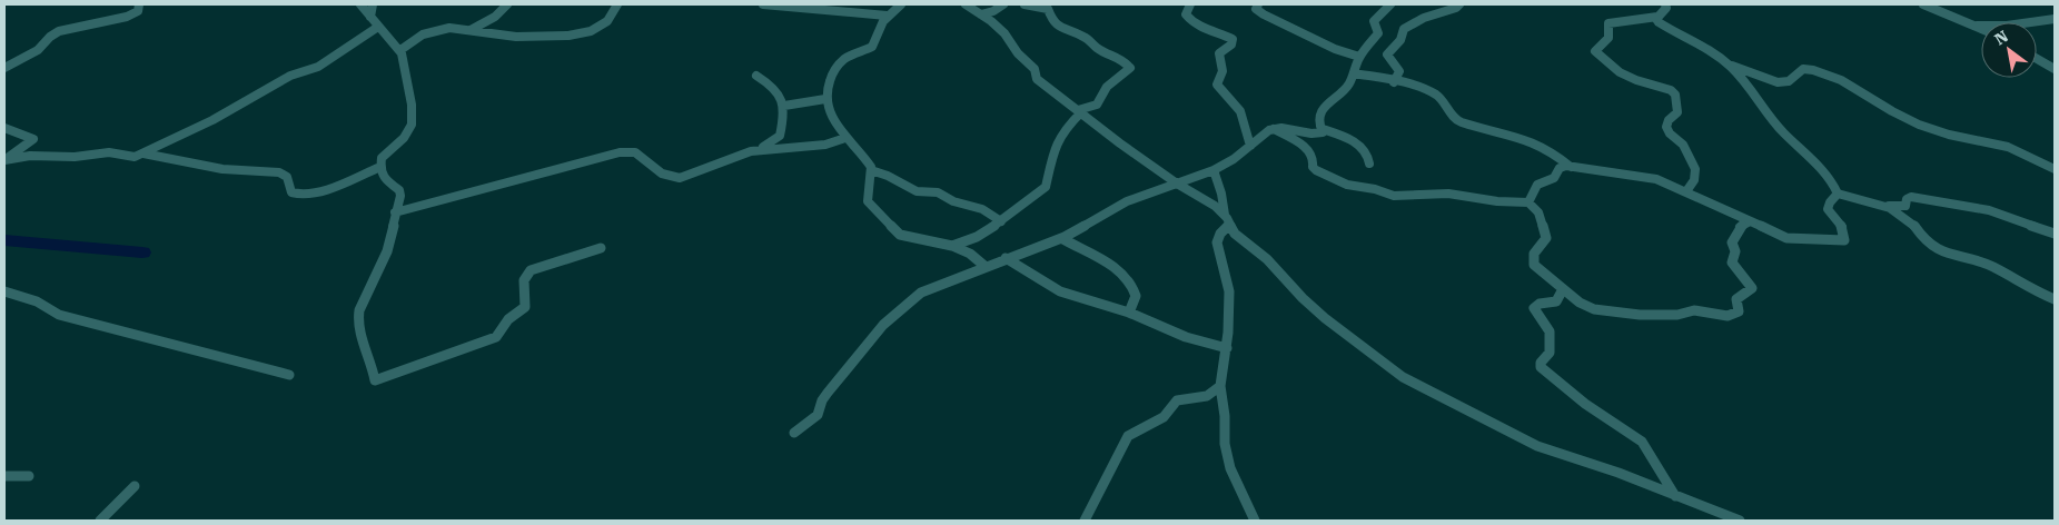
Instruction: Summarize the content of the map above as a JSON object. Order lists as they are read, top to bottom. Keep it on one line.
{"north":"top left"}
